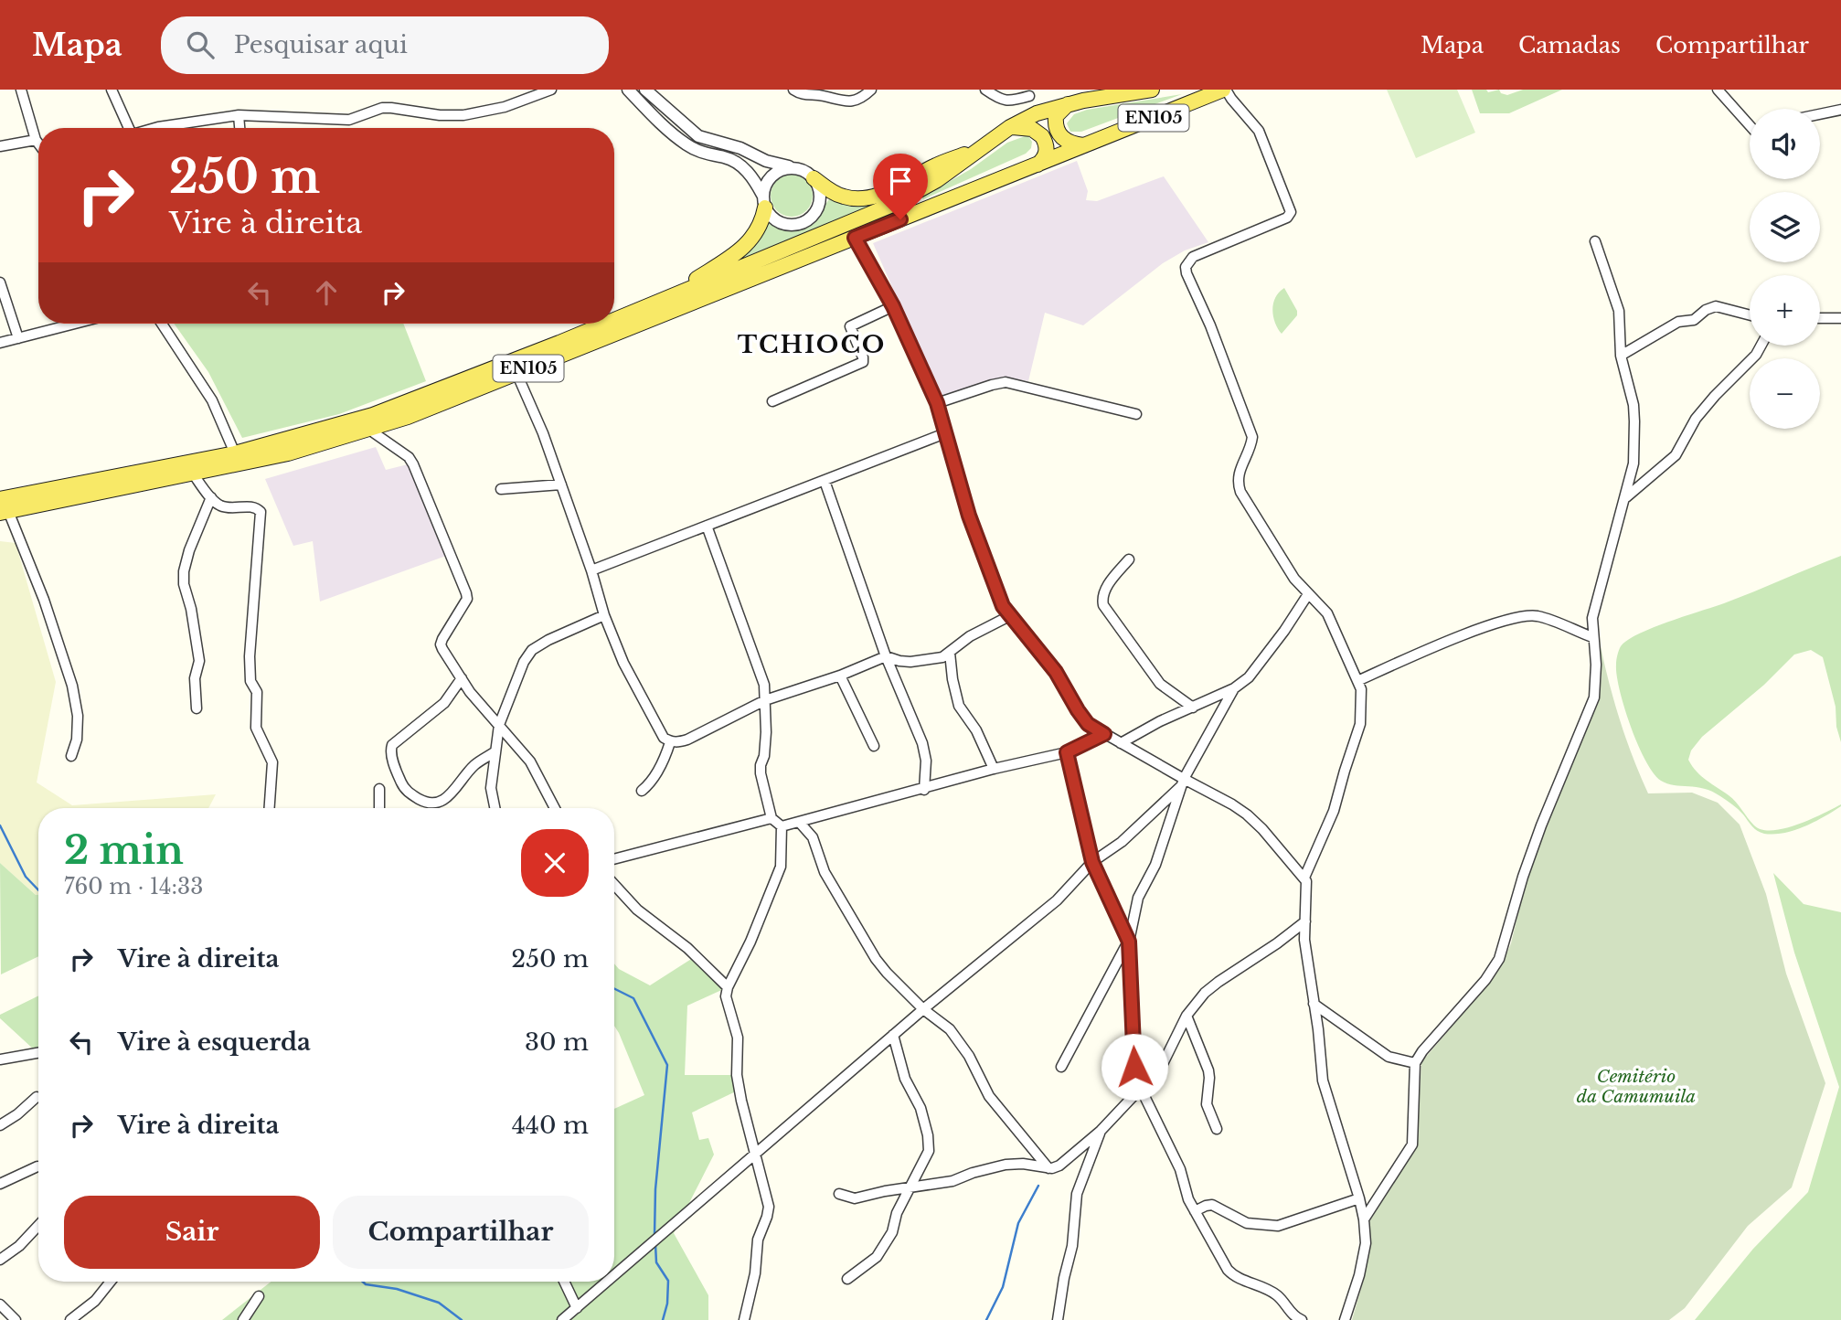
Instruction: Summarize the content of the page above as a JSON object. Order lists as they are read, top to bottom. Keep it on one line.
{"streets":{"main road":["EN105"]},"districts":["TCHIOCO"],"parks":["Cemitério da Camumuila"],"page":{"header":"Mapa","search":"Pesquisar aqui","nav":["Mapa","Camadas","Compartilhar"],"map_buttons":["+","−"],"turn":["250 m","Vire à direita"],"heading":["2 min","760 m · 14:33"],"list":[{"name":"Vire à direita","value":"250 m"},{"name":"Vire à esquerda","value":"30 m"},{"name":"Vire à direita","value":"440 m"}],"buttons":["Sair","Compartilhar"]}}
